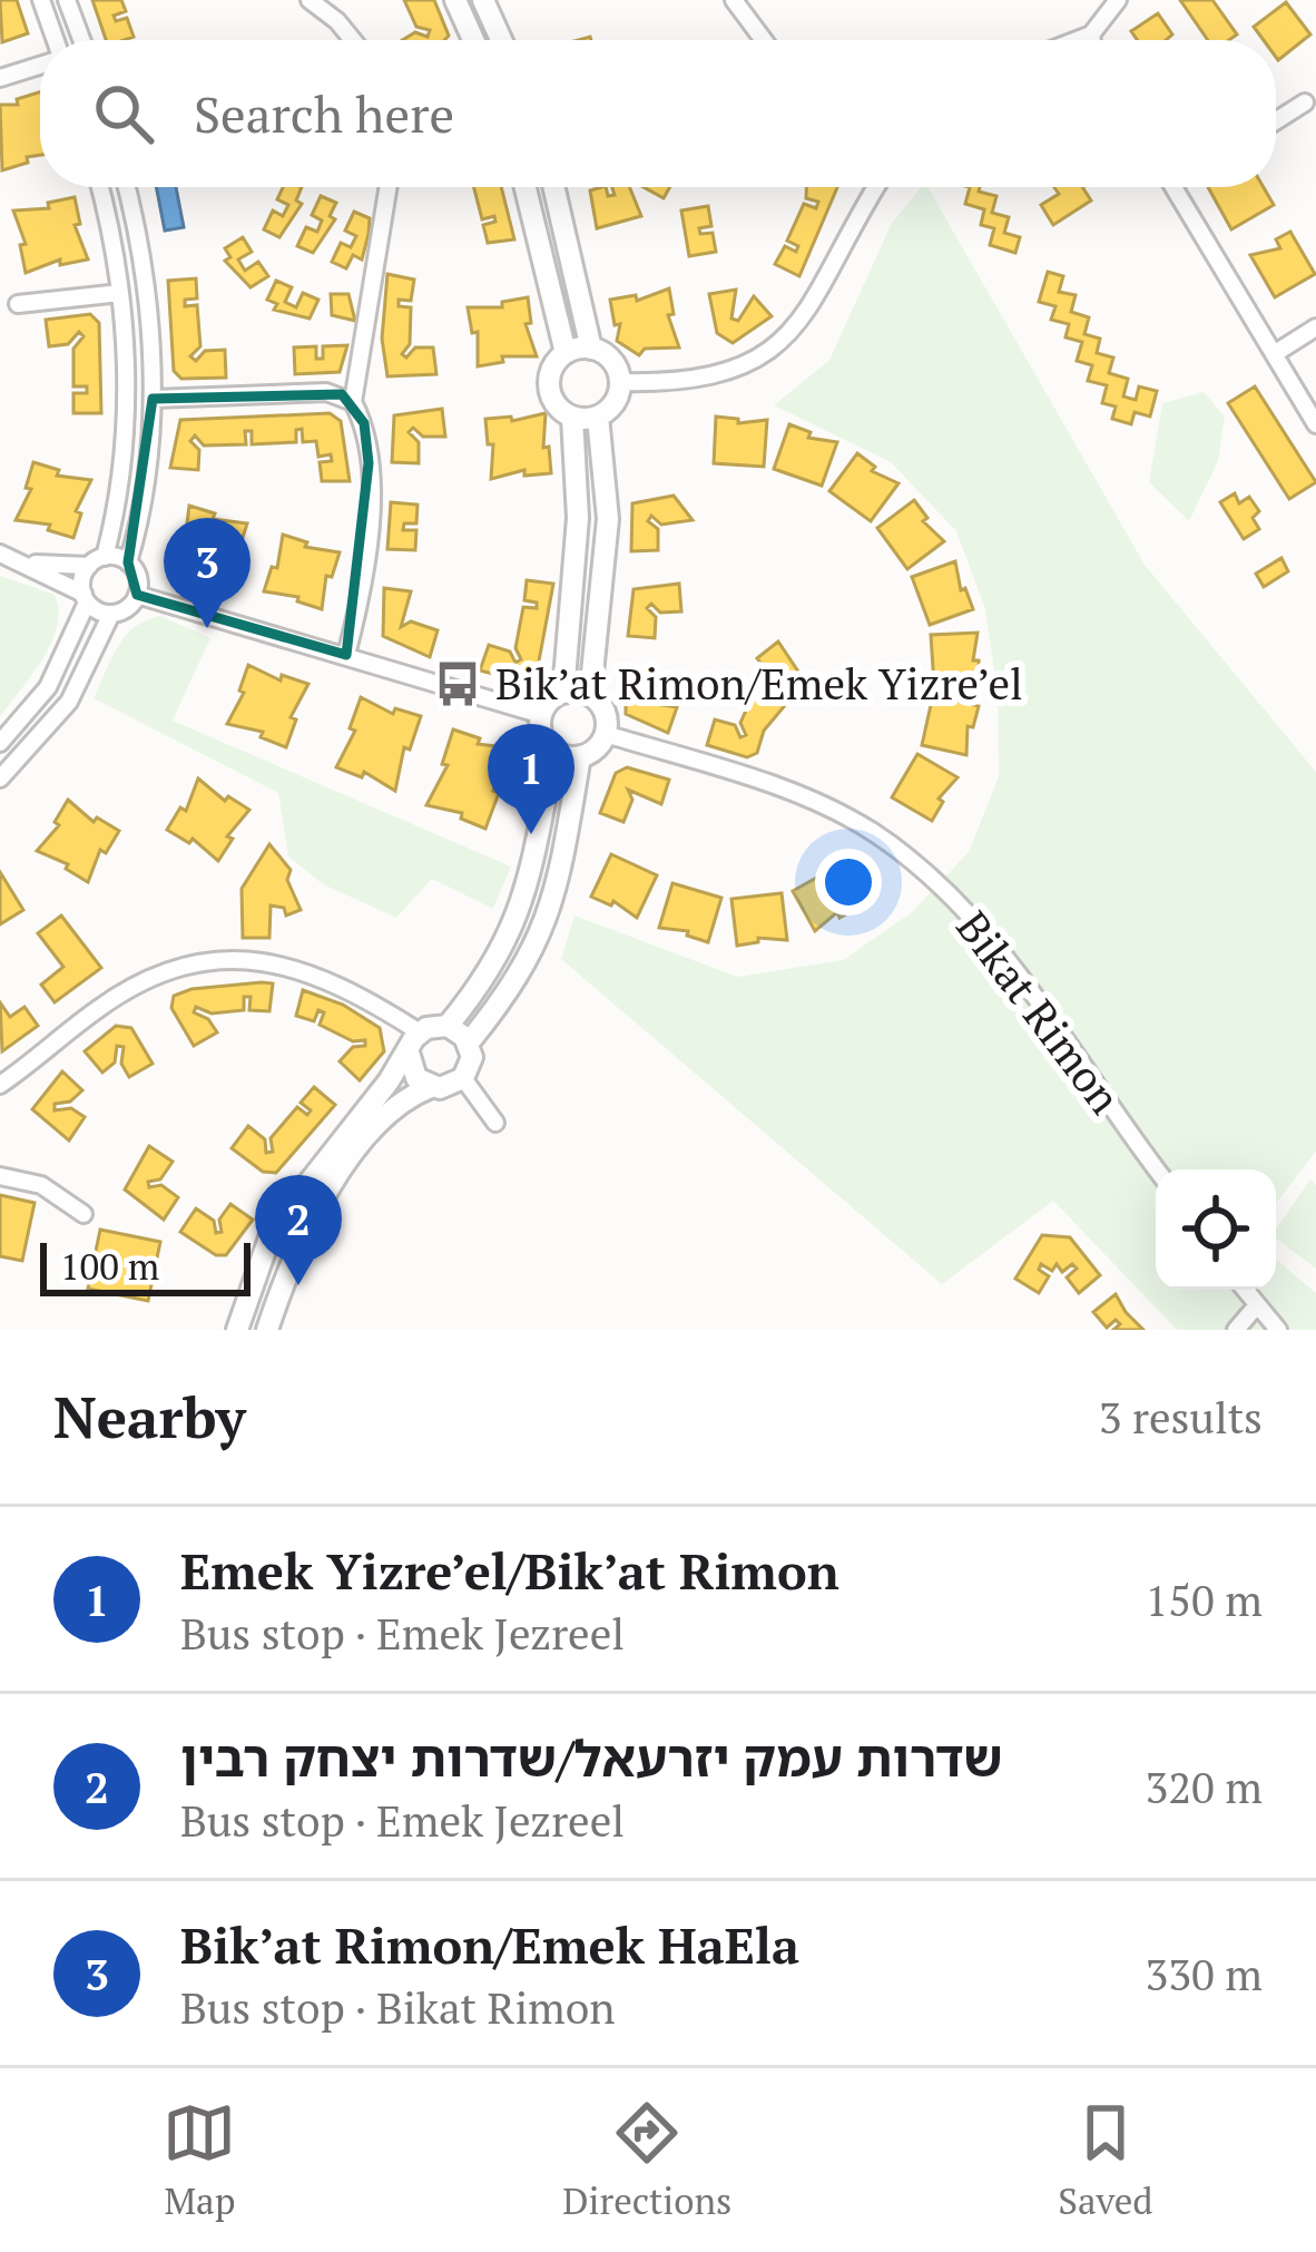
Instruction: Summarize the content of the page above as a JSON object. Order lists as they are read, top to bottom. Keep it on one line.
{"streets":{"street":["Bikat Rimon"]},"places":{"bus stop":["Bik’at Rimon/Emek Yizre’el"]},"scale_bar":"100 m","page":{"search":"Search here","pins":["3","1","2"],"scale":"100 m","heading":["Nearby","3 results"],"list":[{"mark":"1","name":"Emek Yizre’el/Bik’at Rimon","note":"Bus stop · Emek Jezreel","value":"150 m"},{"mark":"2","name":"שדרות עמק יזרעאל/שדרות יצחק רבין","note":"Bus stop · Emek Jezreel","value":"320 m"},{"mark":"3","name":"Bik’at Rimon/Emek HaEla","note":"Bus stop · Bikat Rimon","value":"330 m"}],"nav":["Map","Directions","Saved"]}}
